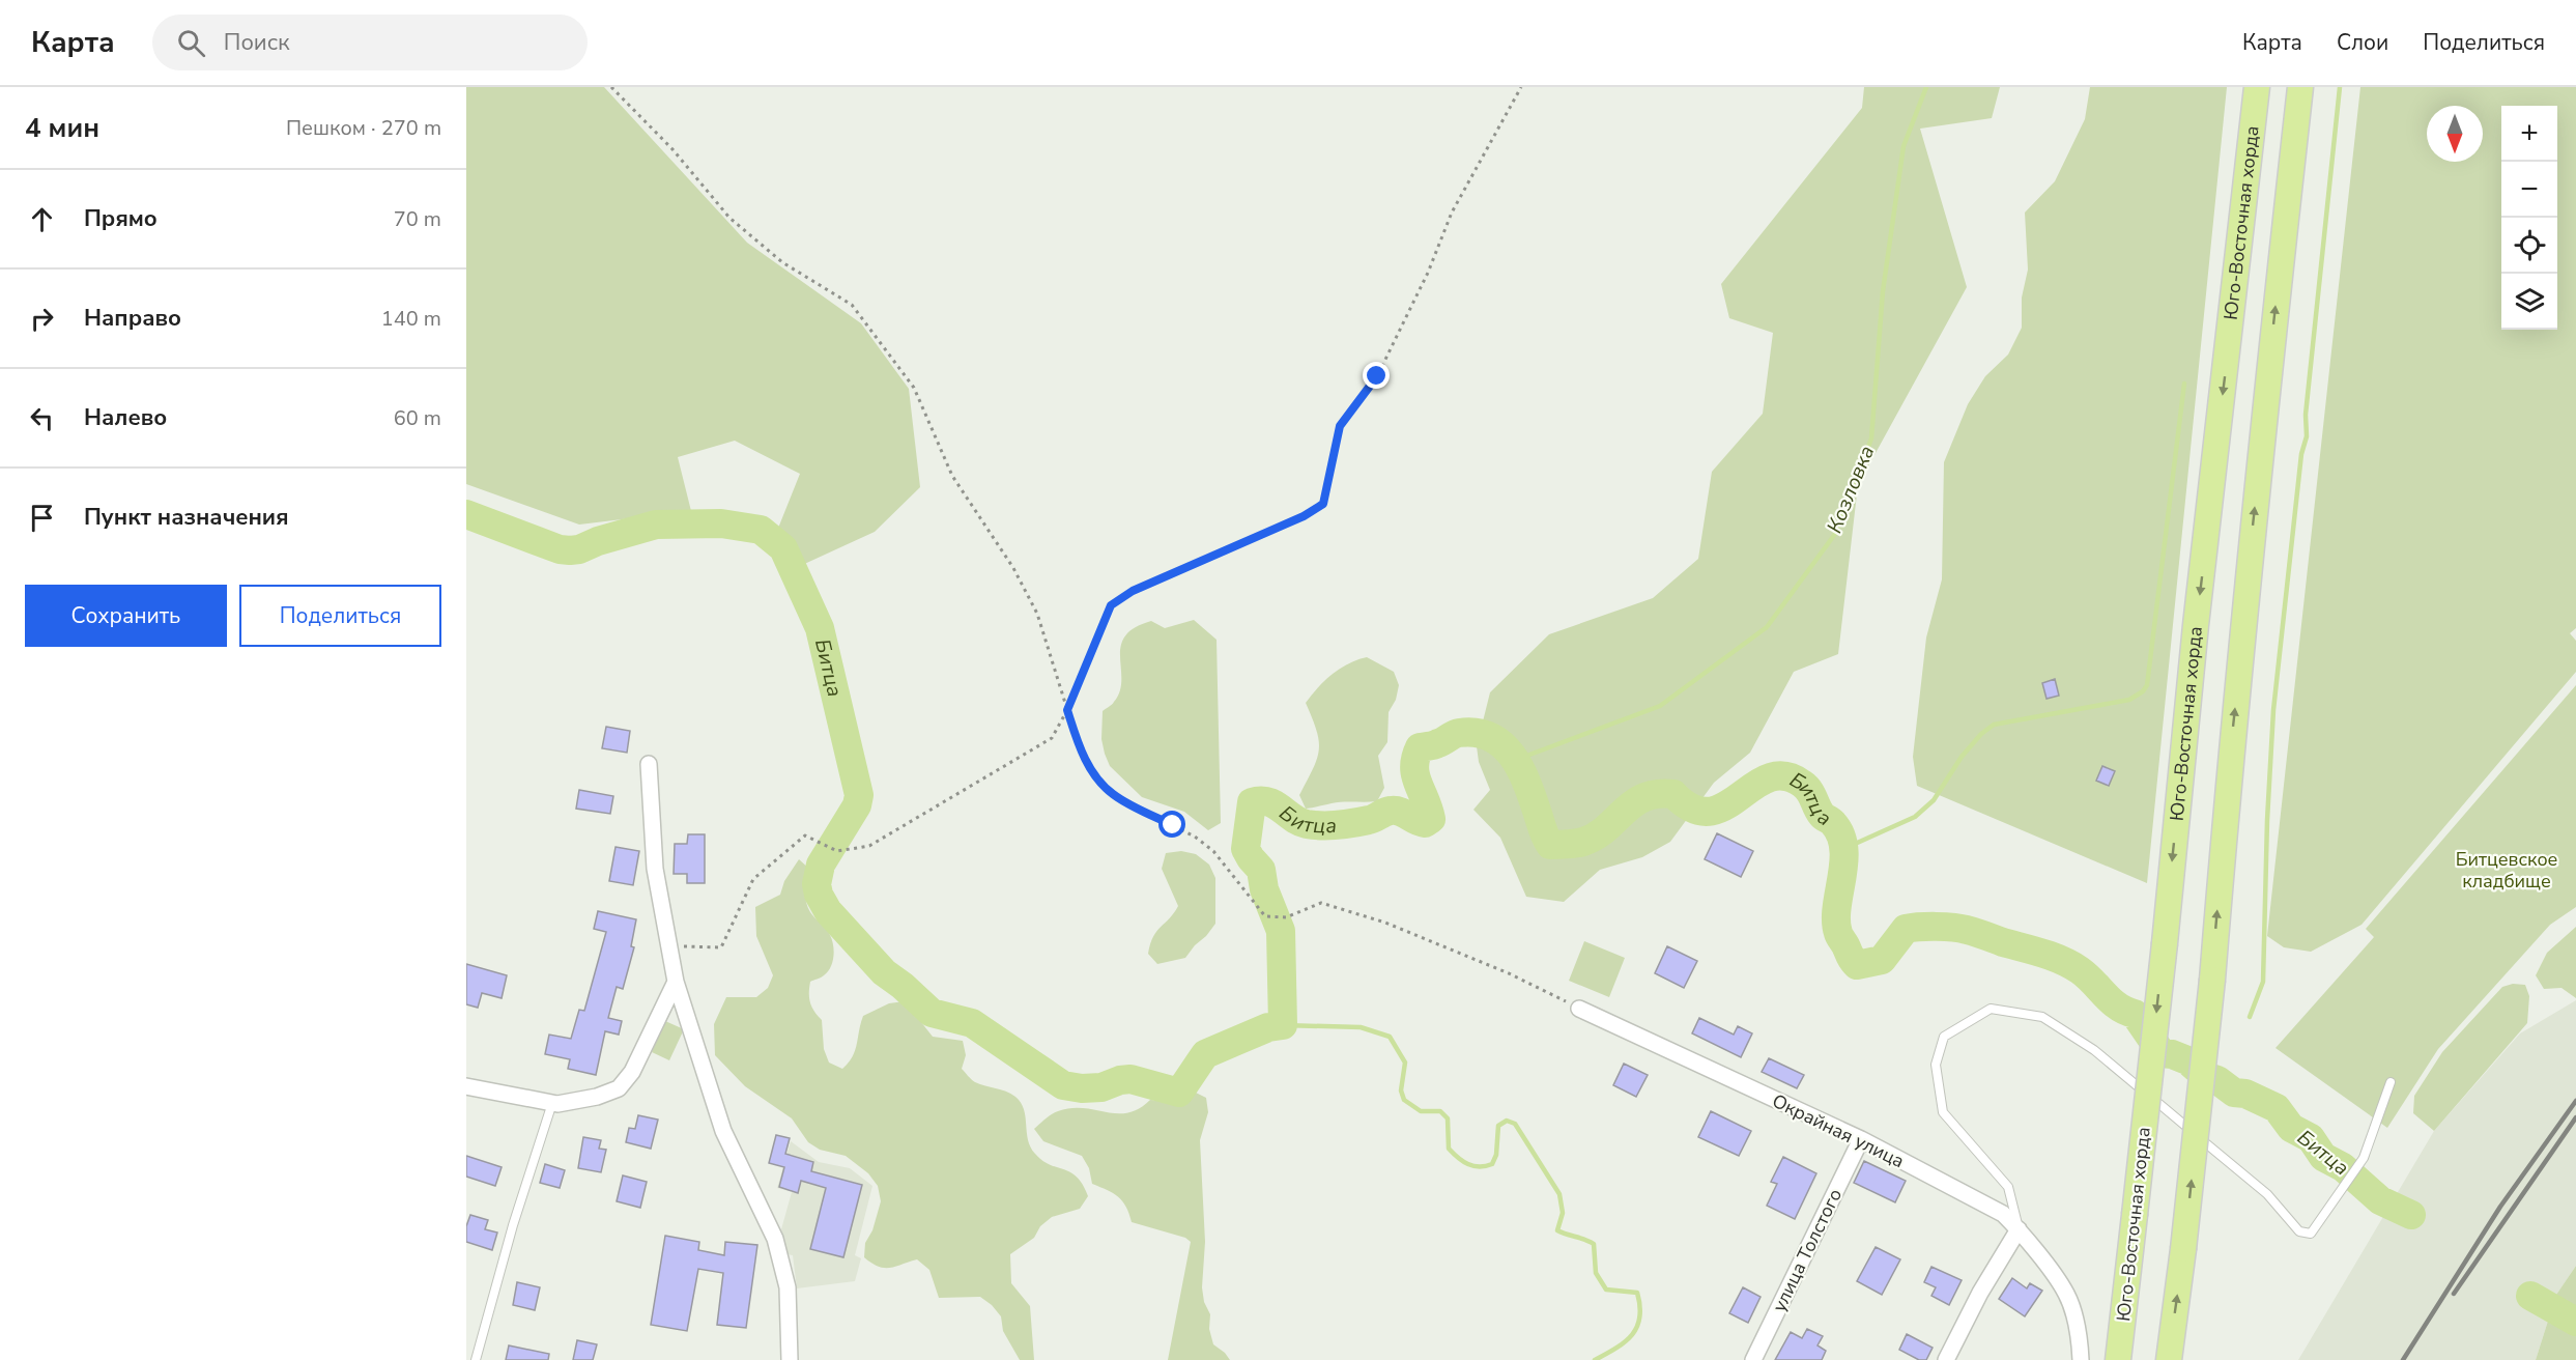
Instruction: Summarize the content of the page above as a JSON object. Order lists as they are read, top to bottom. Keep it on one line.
{"streets":{"main road":["Юго-Восточная хорда"],"street":["Окрайная улица","улица Толстого"]},"crossings":[["Окрайная улица","улица Толстого"]],"water":["Козловка","Битца"],"parks":["Битцевское кладбище"],"north":"bottom","page":{"header":"Карта","search":"Поиск","nav":["Карта","Слои","Поделиться"],"heading":["4 мин","Пешком · 270 m"],"map_buttons":["+","−"],"list":[["Прямо","70 m"],["Направо","140 m"],["Налево","60 m"],"Пункт назначения"],"buttons":["Сохранить","Поделиться"]}}
